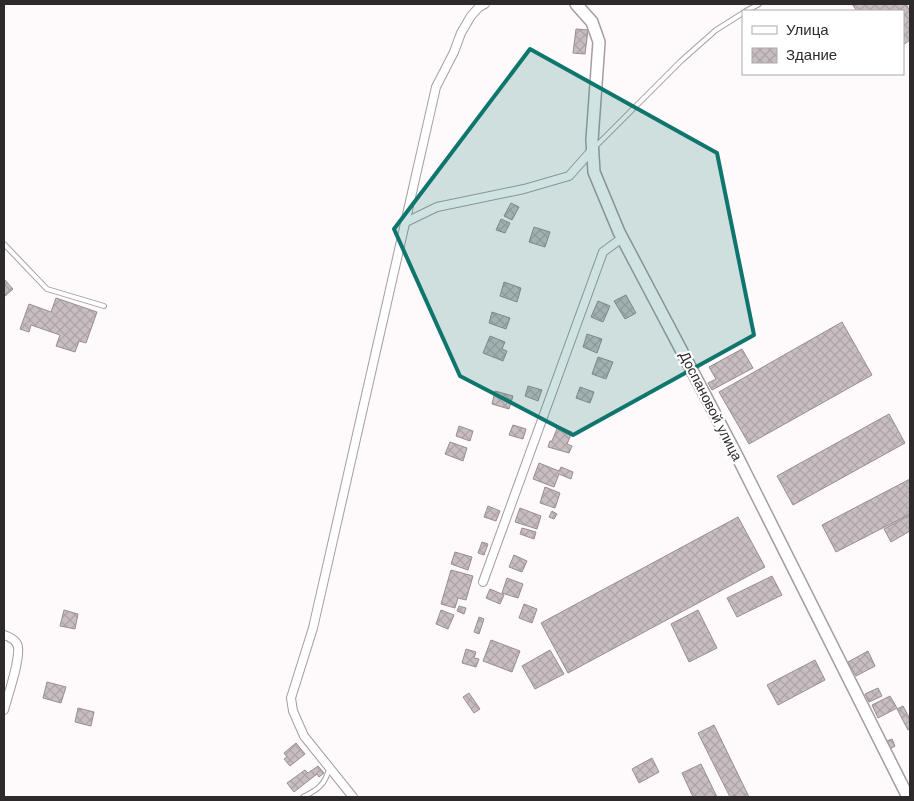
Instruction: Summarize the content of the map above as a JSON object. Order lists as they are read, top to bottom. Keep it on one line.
{"streets":{"street":["Доспановой улица"]},"legend":["Улица","Здание"]}
